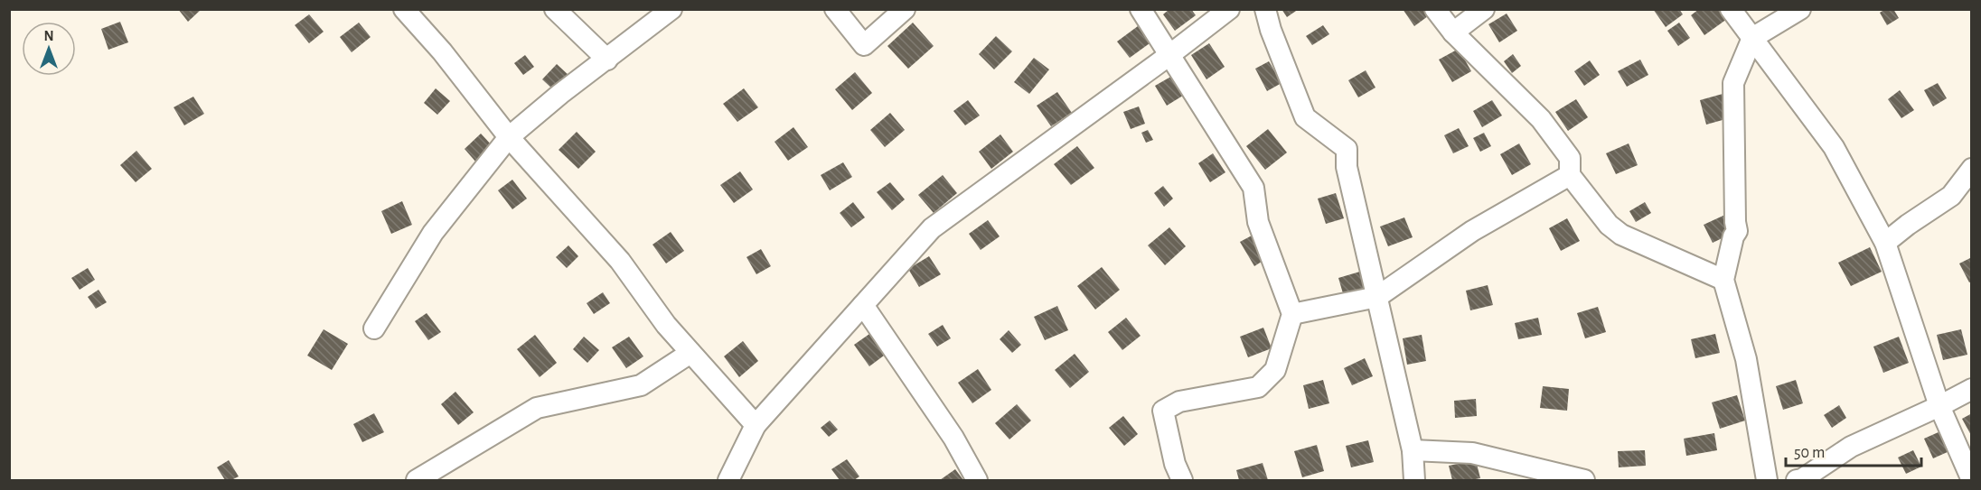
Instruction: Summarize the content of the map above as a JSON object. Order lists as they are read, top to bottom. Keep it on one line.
{"scale_bar":"50 m","north":"top"}
